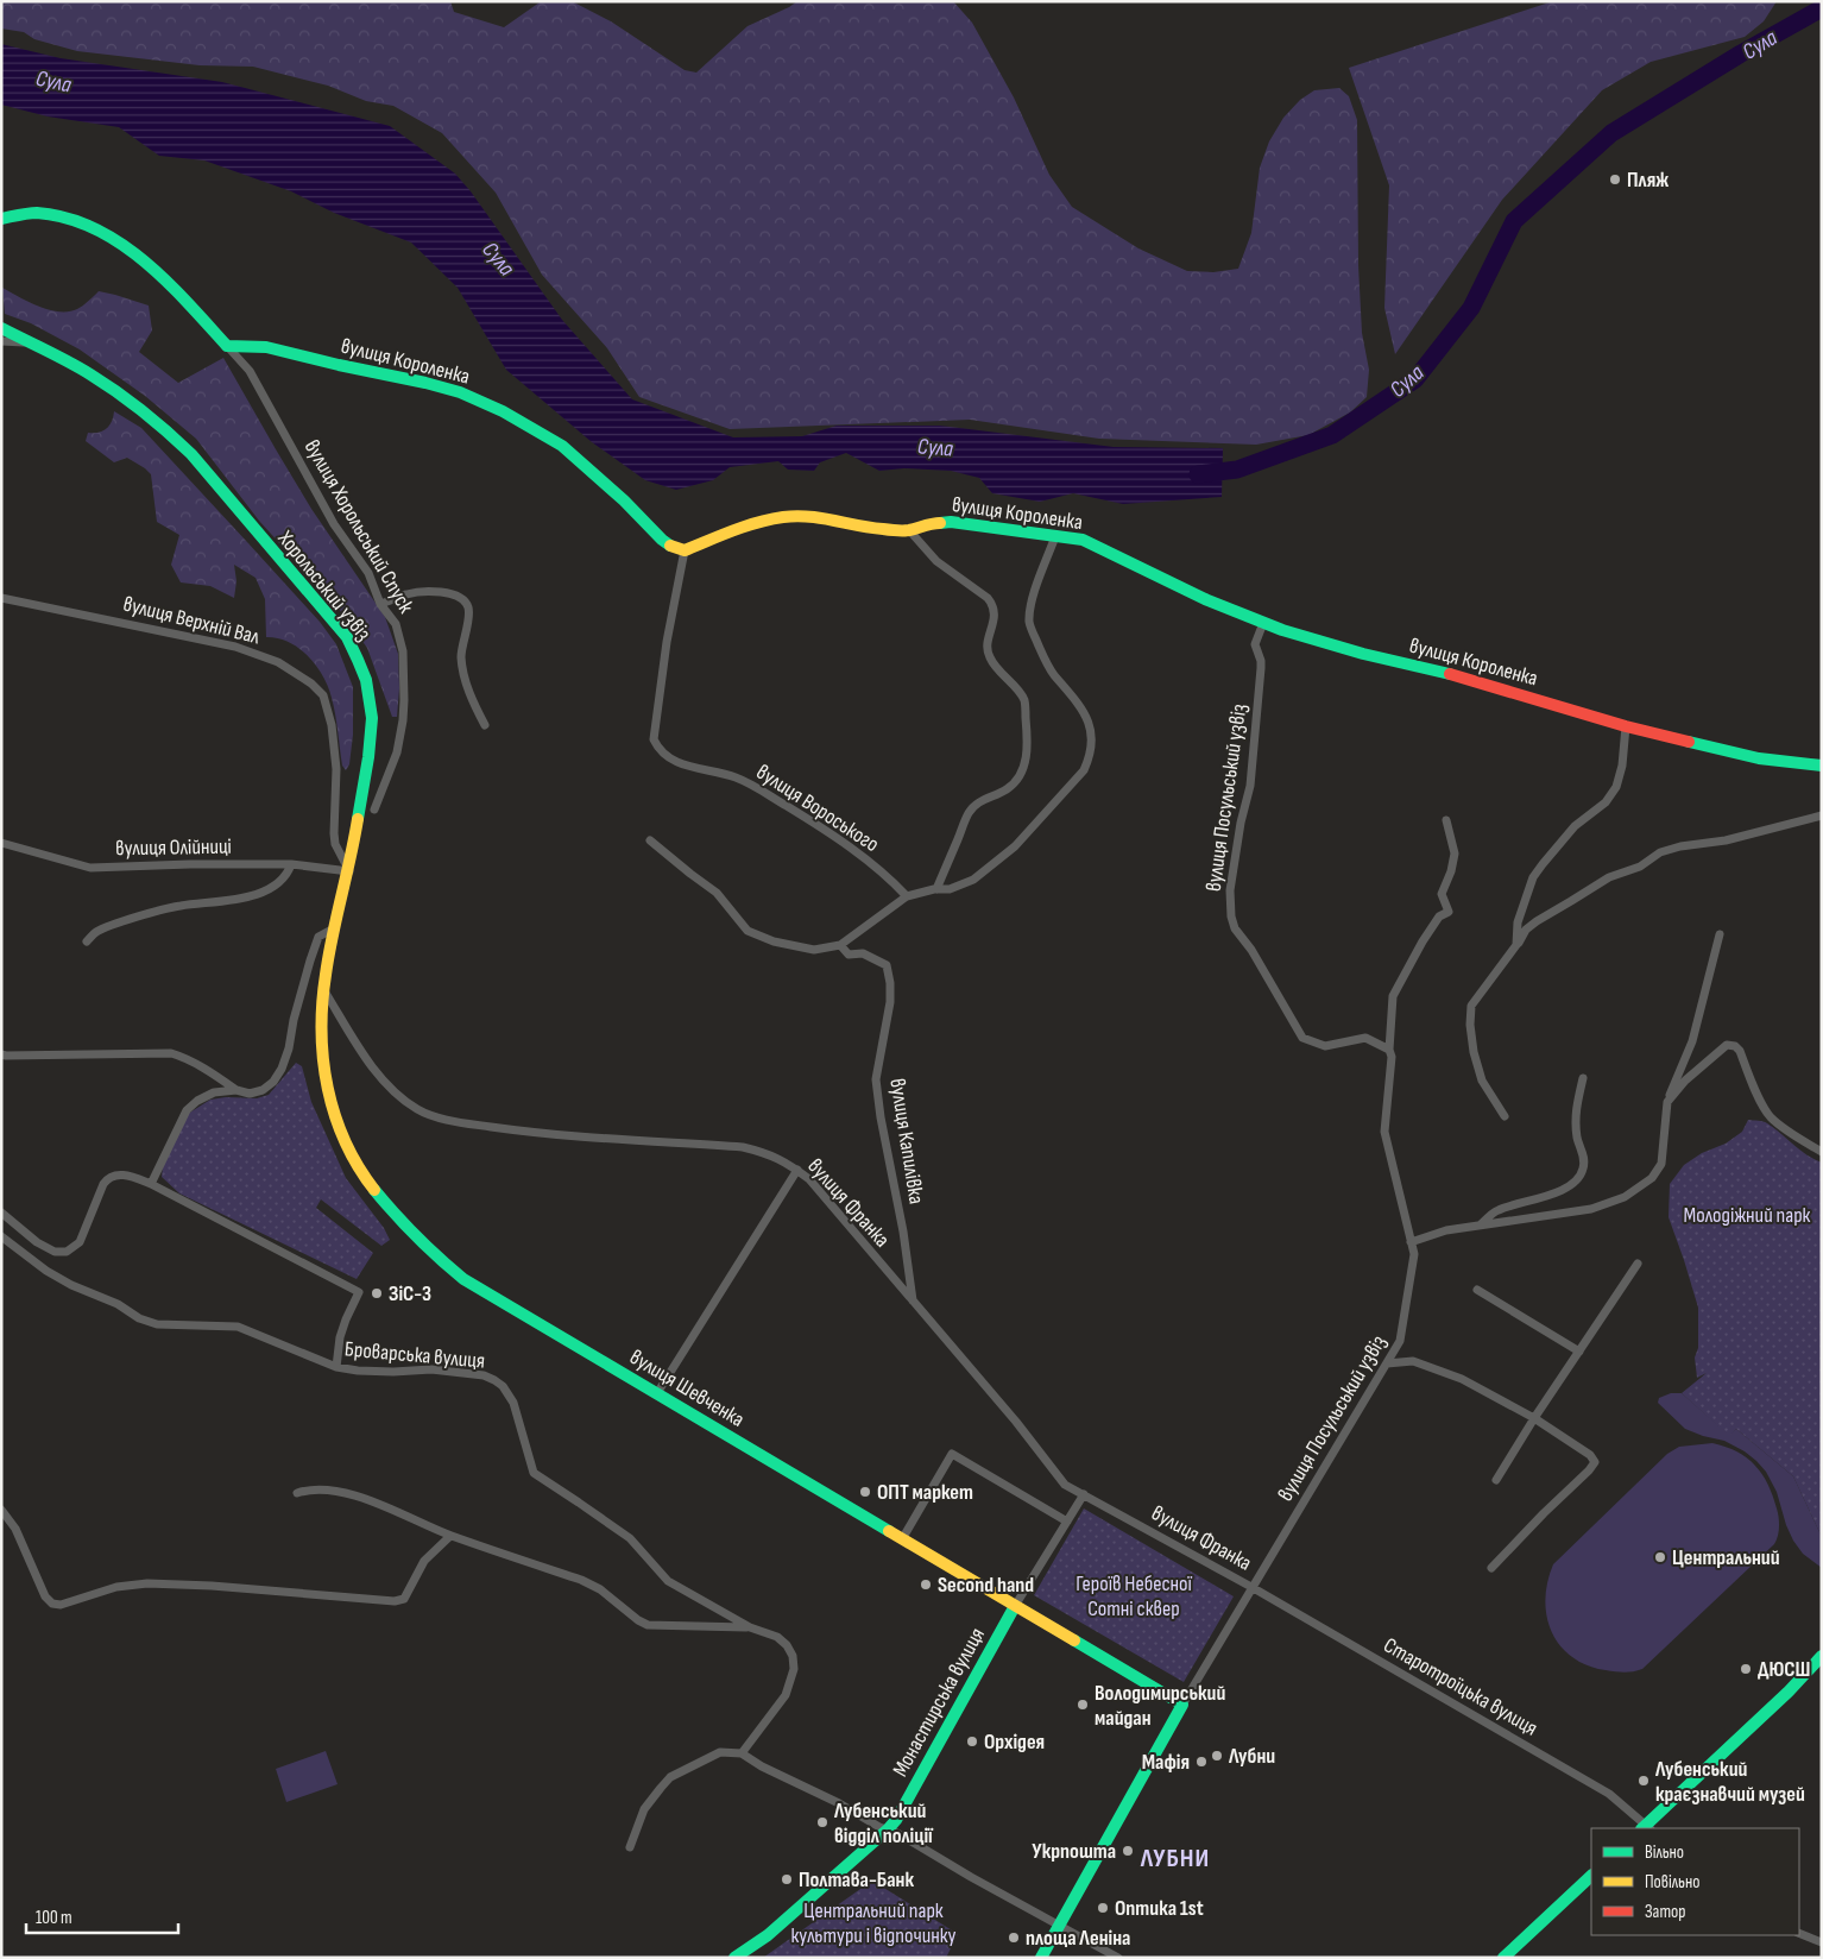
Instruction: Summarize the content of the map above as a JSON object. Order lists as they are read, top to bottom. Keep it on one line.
{"streets":{"main road":["вулиця Короленка","Хорольський узвіз","вулиця Шевченка","Монастирська вулиця"],"street":["вулиця Хорольський Спуск","вулиця Верхній Вал","вулиця Посульський узвіз","вулиця Вороського","вулиця Олійниці","вулиця Капилівка","вулиця Франка","Броварська вулиця","Старотроїцька вулиця"]},"crossings":[["вулиця Короленка","вулиця Хорольський Спуск"],["вулиця Короленка","вулиця Посульський узвіз"],["вулиця Короленка","вулиця Вороського"],["Хорольський узвіз","вулиця Верхній Вал"],["Хорольський узвіз","вулиця Олійниці"],["Хорольський узвіз","вулиця Франка"],["Хорольський узвіз","вулиця Шевченка"],["вулиця Верхній Вал","вулиця Олійниці"],["вулиця Посульський узвіз","вулиця Франка"],["вулиця Посульський узвіз","вулиця Шевченка"],["вулиця Посульський узвіз","Старотроїцька вулиця"],["вулиця Капилівка","вулиця Франка"],["вулиця Франка","вулиця Шевченка"],["вулиця Франка","Старотроїцька вулиця"],["вулиця Шевченка","Монастирська вулиця"]],"districts":["ЛУБНИ"],"water":["Сула"],"parks":["Молодіжний парк","Героїв Небесної Сотні сквер","Центральний парк культури і відпочинку"],"places":["Пляж","ЗіС-3","ОПТ маркет","Центральний","Second hand","ДЮСШ","Володимирський майдан","Орхідея","Лубни","Мафія","Лубенський краєзнавчий музей","Лубенський відділ поліції","Укрпошта","Полтава-Банк","Оптика 1st","площа Леніна"],"legend":["Вільно","Повільно","Затор"],"scale_bar":"100 m"}
